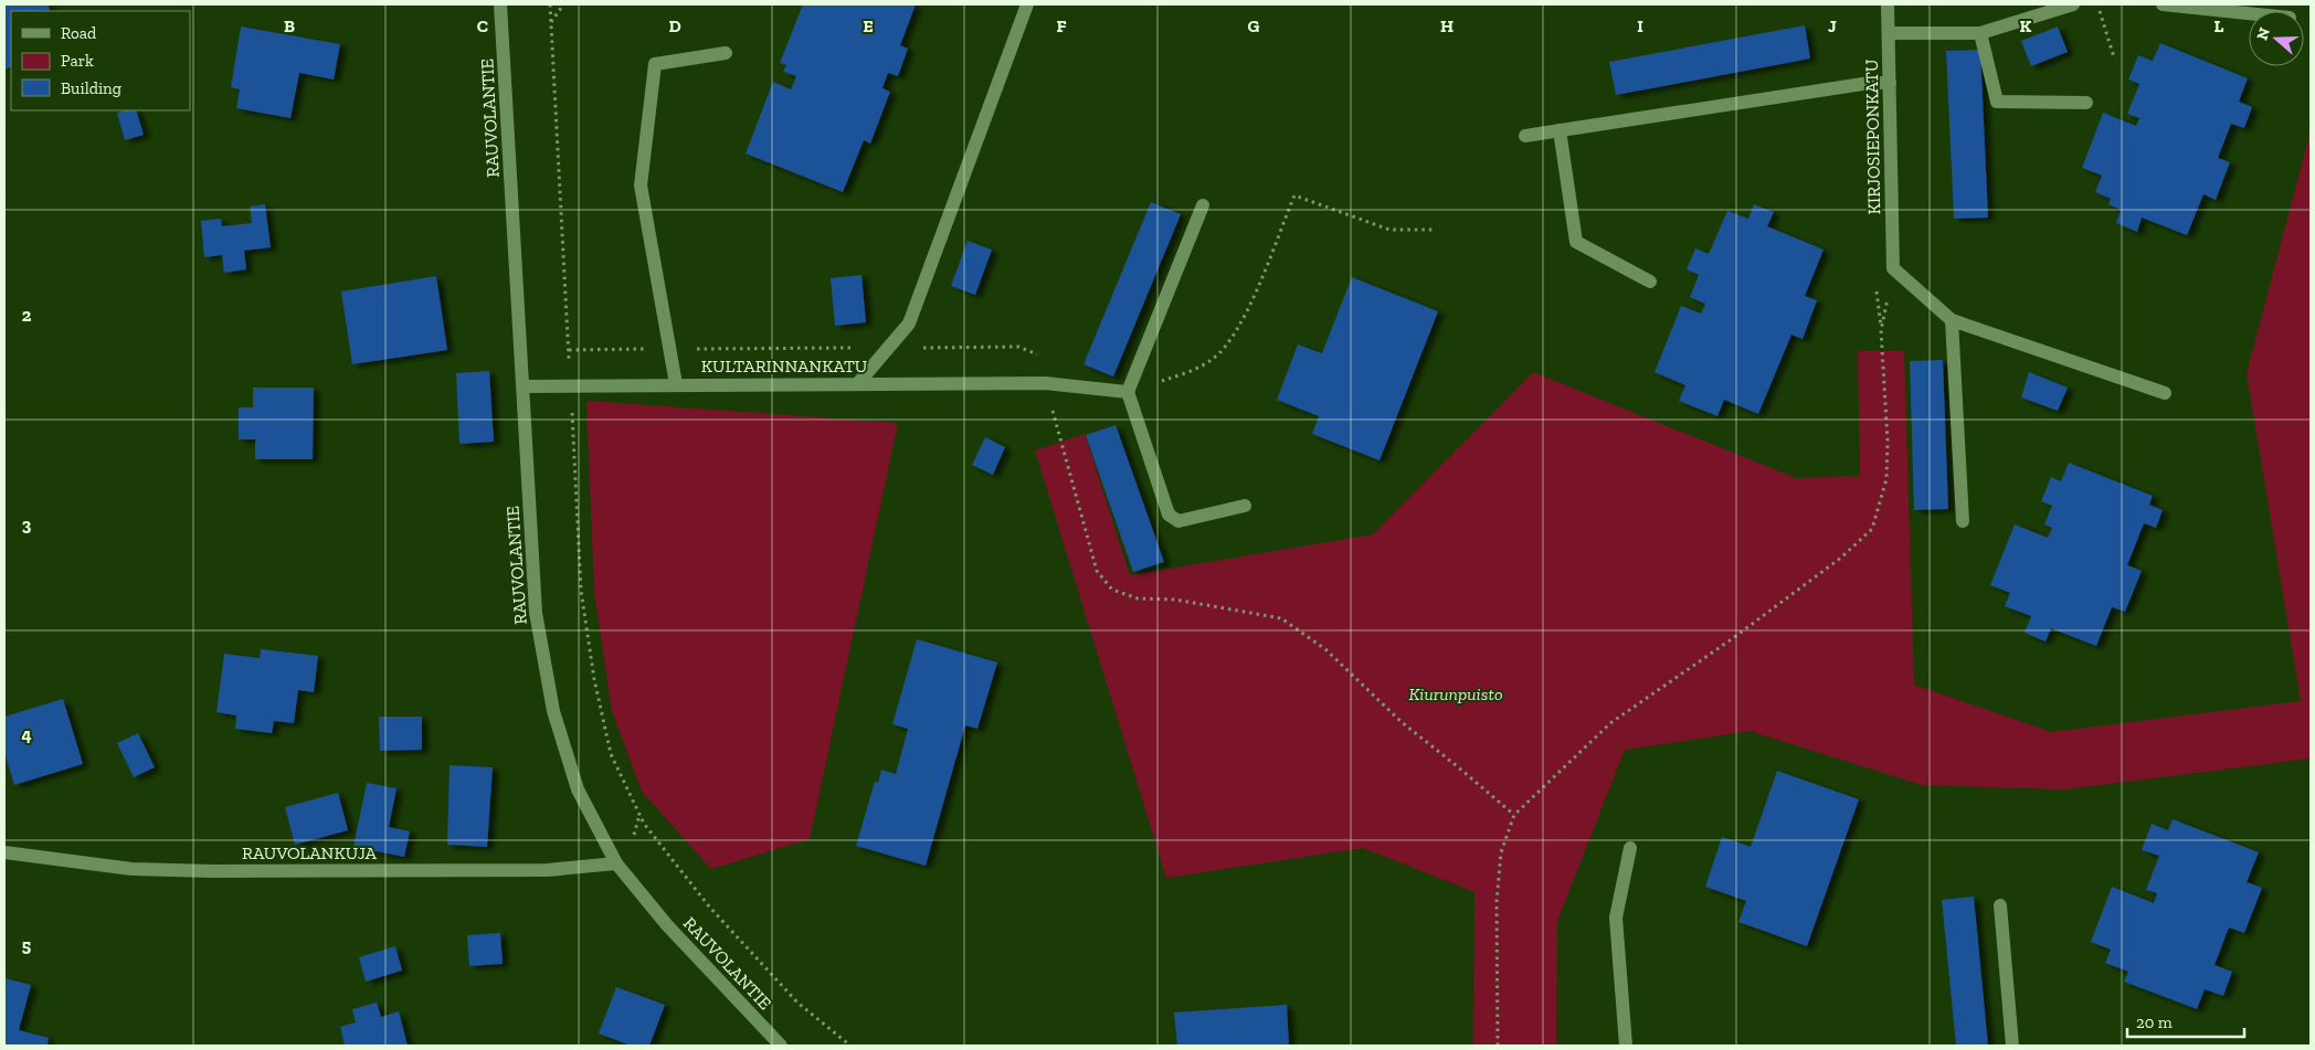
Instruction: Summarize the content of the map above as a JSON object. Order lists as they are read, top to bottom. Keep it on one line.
{"streets":{"street":["RAUVOLANTIE","KIRJOSIEPONKATU","KULTARINNANKATU","RAUVOLANKUJA"]},"crossings":[["RAUVOLANTIE","KULTARINNANKATU"],["RAUVOLANTIE","RAUVOLANKUJA"]],"parks":["Kiurunpuisto"],"legend":["Road","Park","Building"],"scale_bar":"20 m","north":"left","grid":{"columns":["B","C","D","E","F","G","H","I","J","K","L"],"rows":["2","3","4","5"]}}
